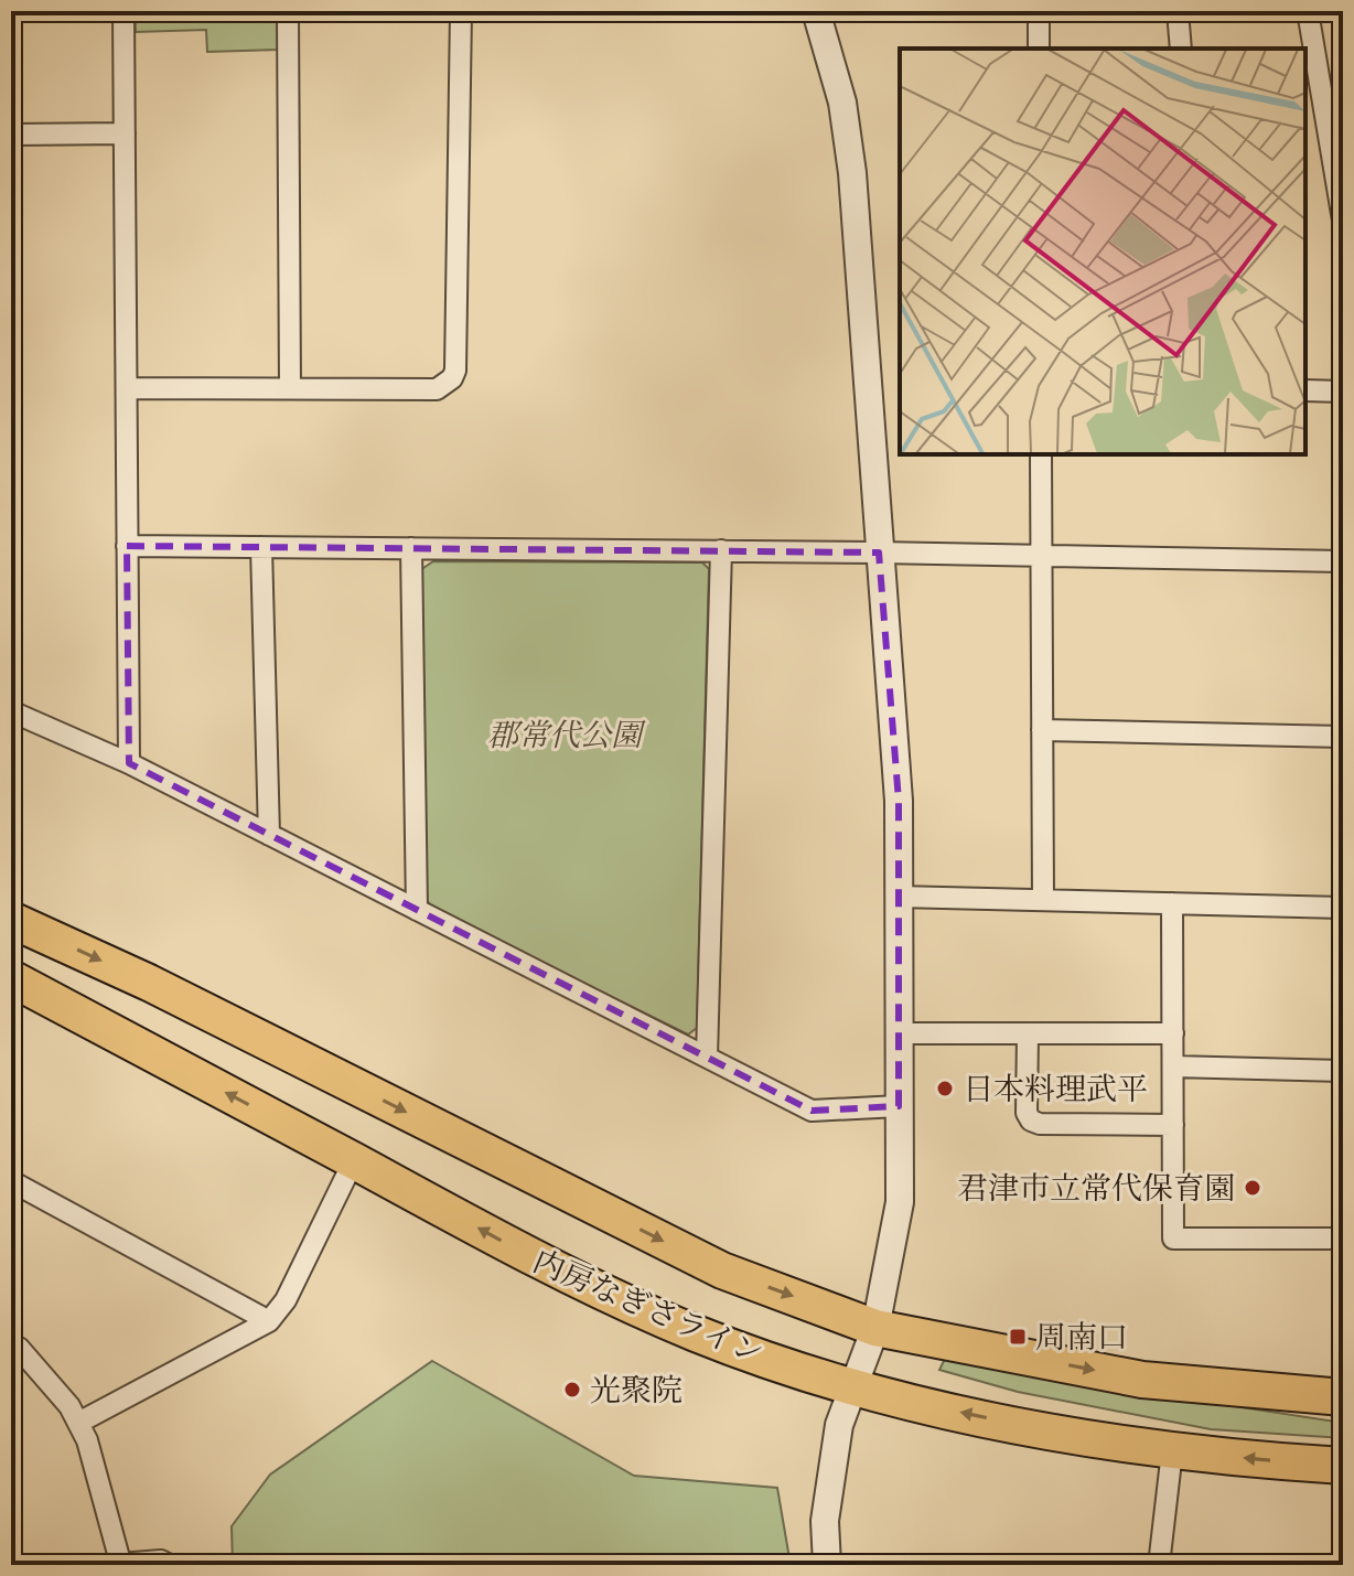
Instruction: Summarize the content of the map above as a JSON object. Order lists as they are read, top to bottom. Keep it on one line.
{"streets":{"highway":["内房なぎさライン"]},"parks":["郡常代公園"],"places":{"other":["日本料理武平","君津市立常代保育園","光聚院"],"transit":["周南口"]}}
